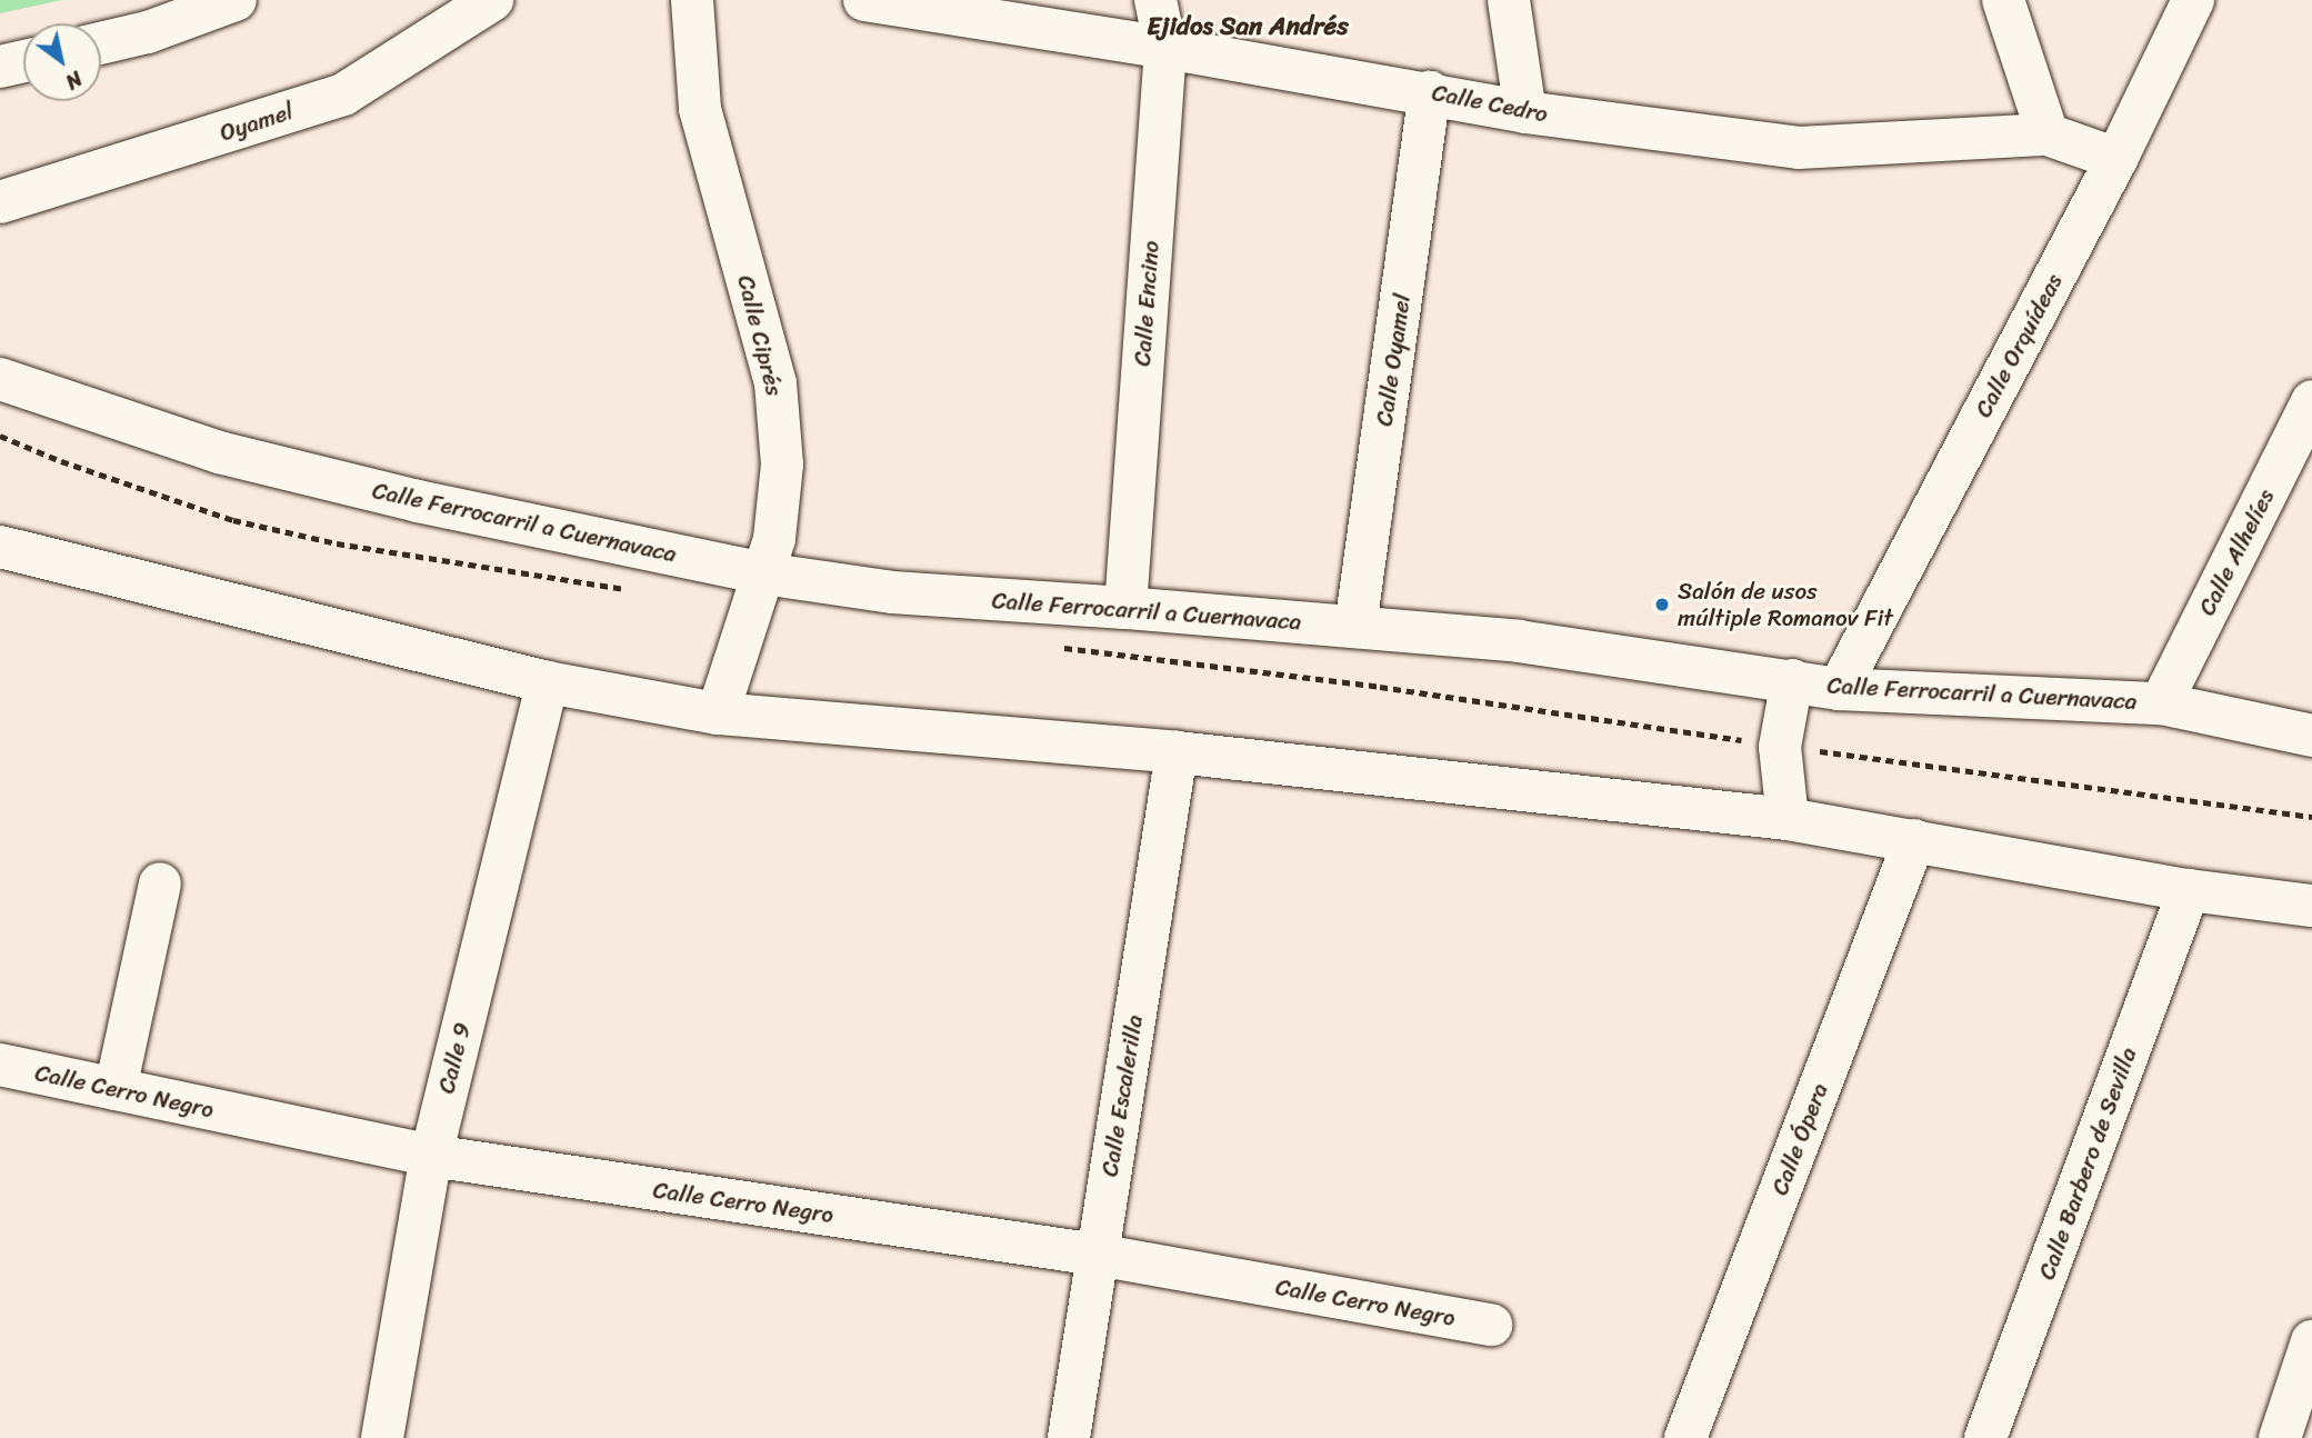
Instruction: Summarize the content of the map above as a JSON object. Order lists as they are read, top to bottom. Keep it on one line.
{"streets":{"street":["Calle Cedro","Oyamel","Calle Encino","Calle Ciprés","Calle Orquídeas","Calle Oyamel","Calle Ferrocarril a Cuernavaca","Calle Alhelíes","Calle 9","Calle Cerro Negro","Calle Escalerilla","Calle Ópera","Calle Barbero de Sevilla"]},"crossings":[["Calle Cedro","Calle Encino"],["Calle Cedro","Calle Orquídeas"],["Calle Cedro","Calle Oyamel"],["Calle Encino","Calle Ferrocarril a Cuernavaca"],["Calle Ciprés","Calle Ferrocarril a Cuernavaca"],["Calle Orquídeas","Calle Ferrocarril a Cuernavaca"],["Calle Oyamel","Calle Ferrocarril a Cuernavaca"],["Calle Ferrocarril a Cuernavaca","Calle Alhelíes"],["Calle 9","Calle Cerro Negro"],["Calle Cerro Negro","Calle Escalerilla"]],"districts":["Ejidos San Andrés"],"places":["Salón de usos múltiple Romanov Fit"],"north":"bottom right"}
